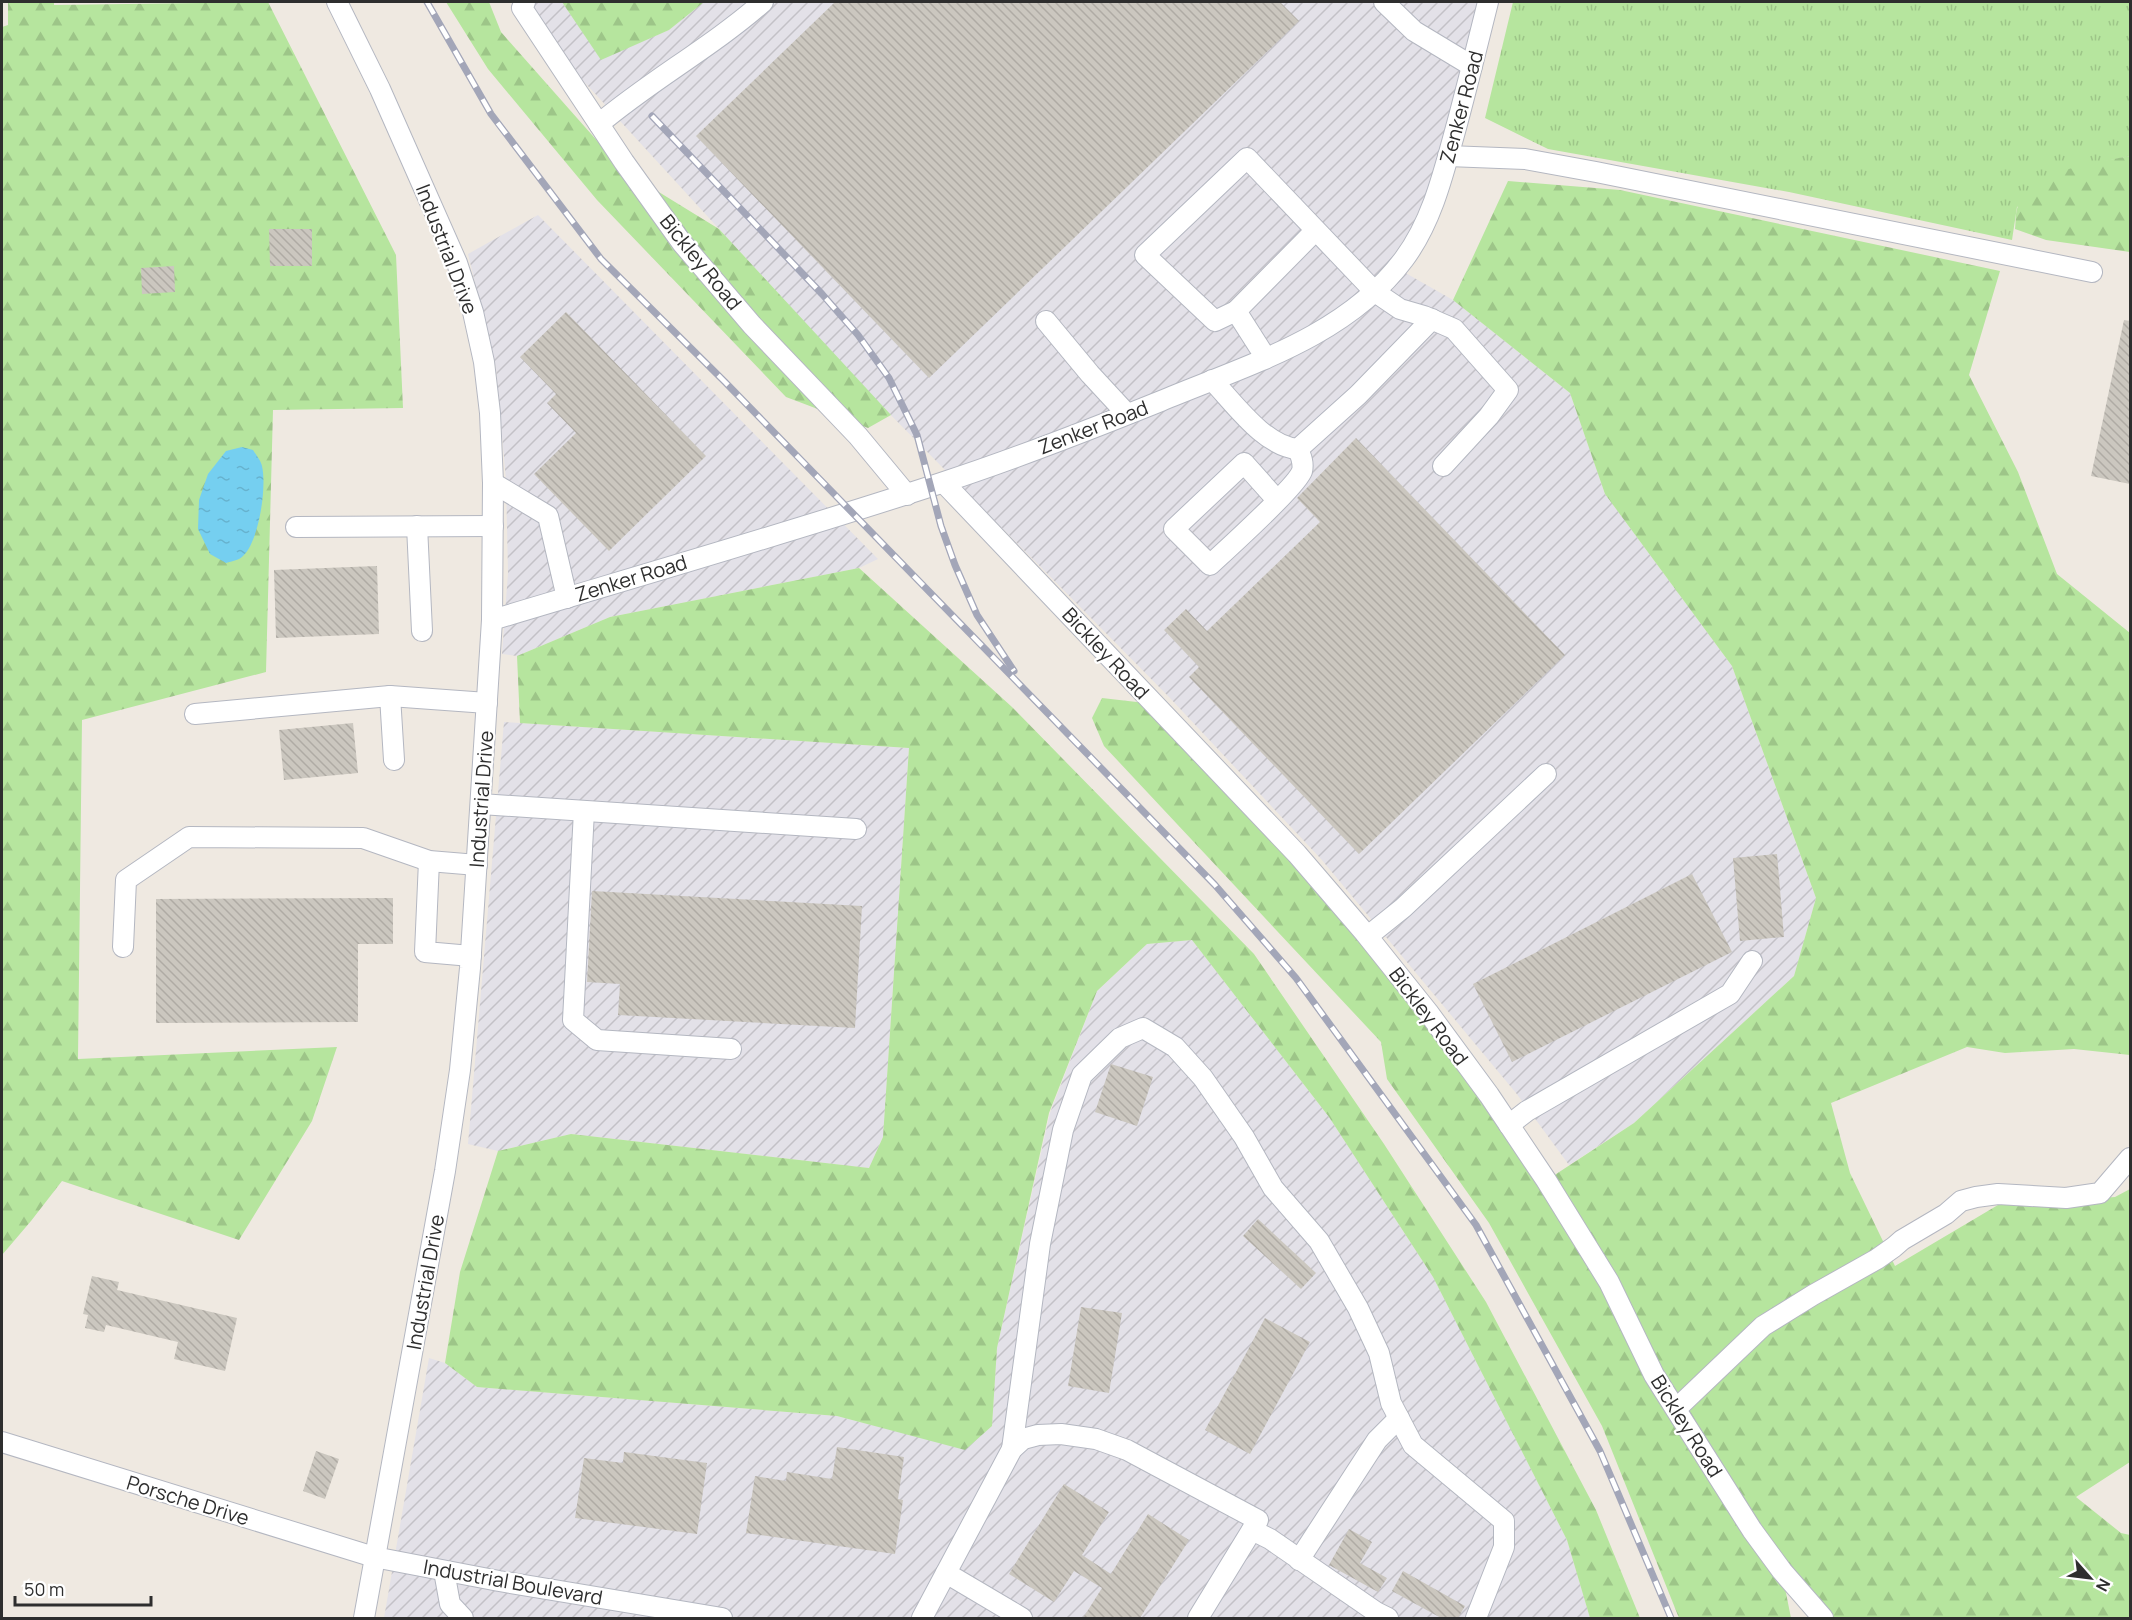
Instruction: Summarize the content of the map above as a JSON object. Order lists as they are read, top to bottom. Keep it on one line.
{"streets":{"street":["Zenker Road","Industrial Drive","Bickley Road","Porsche Drive","Industrial Boulevard"]},"crossings":[["Zenker Road","Industrial Drive"],["Zenker Road","Bickley Road"],["Industrial Drive","Porsche Drive"],["Industrial Drive","Industrial Boulevard"],["Porsche Drive","Industrial Boulevard"]],"scale_bar":"50 m","north":"bottom right"}
